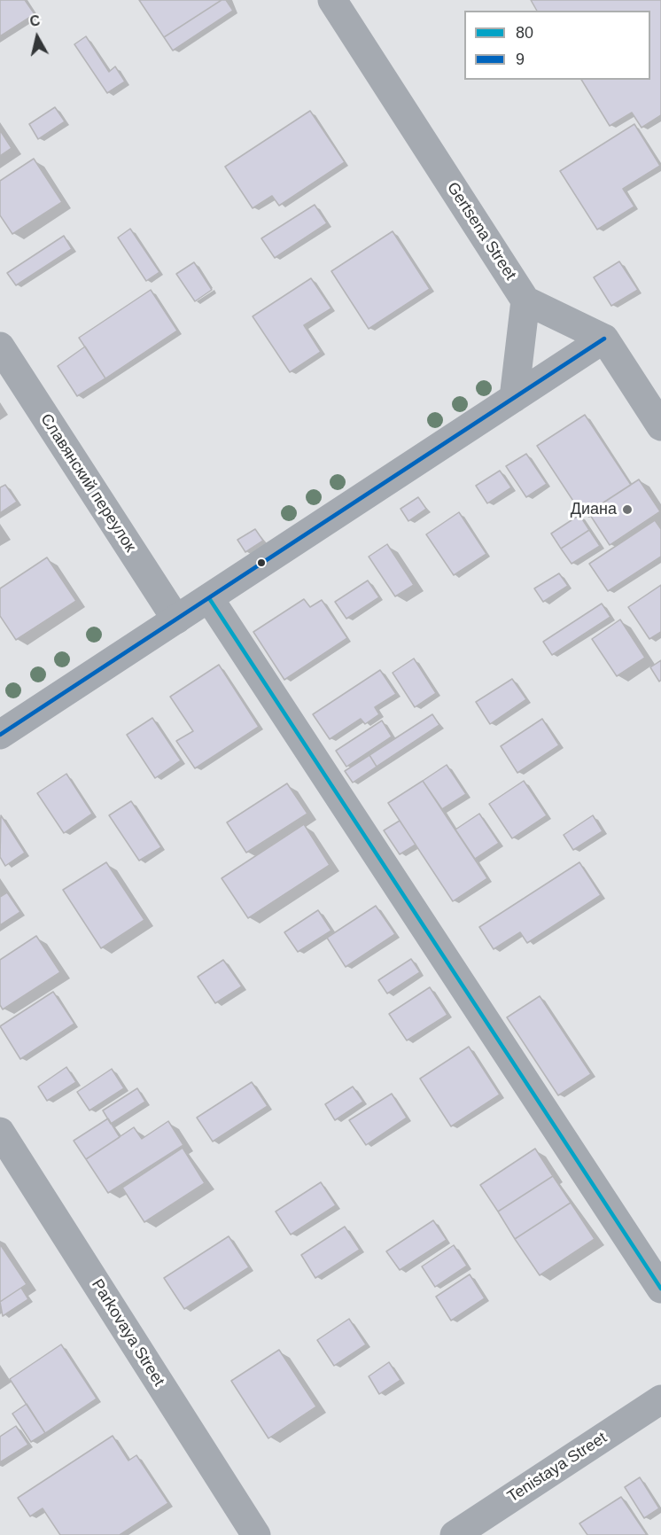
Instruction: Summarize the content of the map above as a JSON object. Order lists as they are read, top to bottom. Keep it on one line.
{"streets":{"street":["Gertsena Street","Славянский переулок","Parkovaya Street","Tenistaya Street"]},"places":["Диана"],"lines":["transit line 9","transit line 80"],"legend":["80","9"],"north":"top"}
